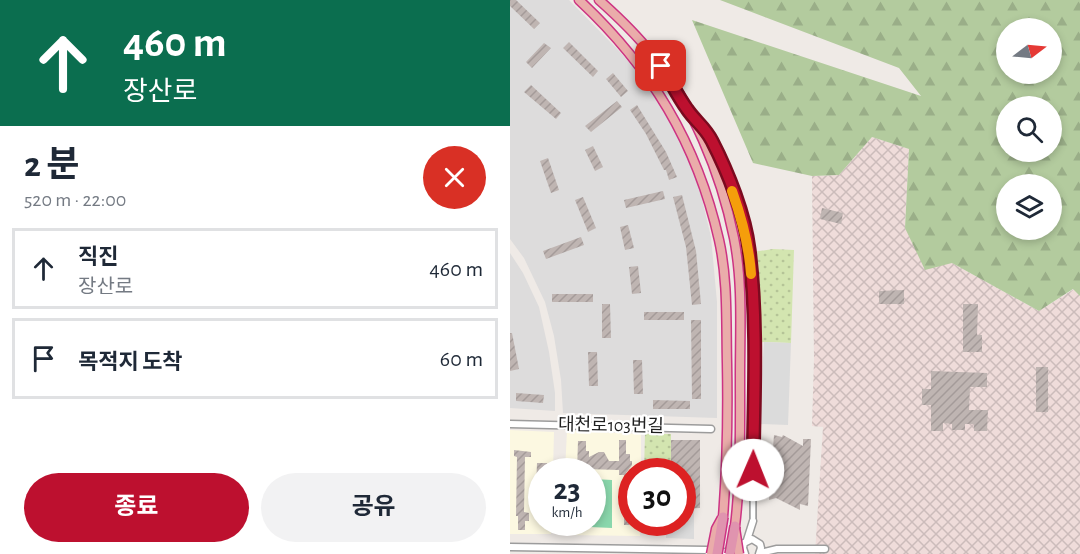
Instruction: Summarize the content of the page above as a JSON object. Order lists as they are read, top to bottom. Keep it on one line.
{"streets":{"street":["대천로103번길"]},"north":"right","page":{"turn":["460 m","장산로"],"heading":["2 분","520 m · 22:00"],"list":[{"name":"직진","note":"장산로","value":"460 m"},{"name":"목적지 도착","value":"60 m"}],"speed":"23 km/h","limit":"30","buttons":["종료","공유"]}}
